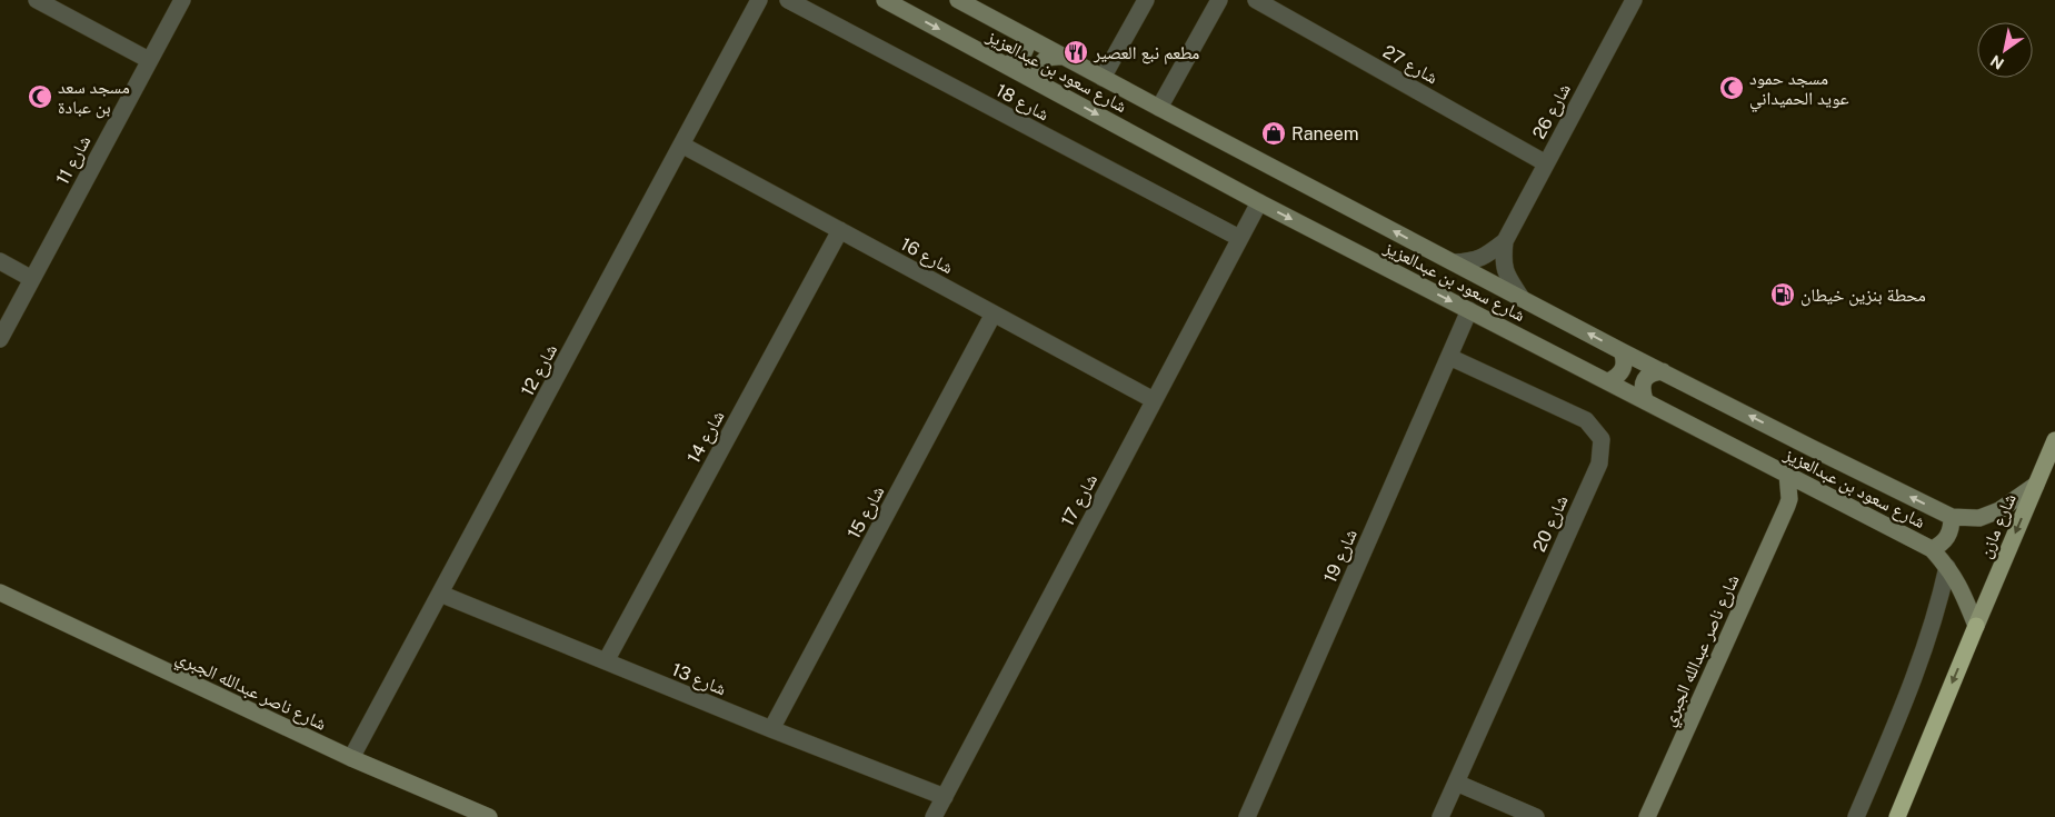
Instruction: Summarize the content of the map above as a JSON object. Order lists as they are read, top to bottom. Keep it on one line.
{"streets":{"main road":["شارع سعود بن عبدالعزيز","شارع مازن","شارع ناصر عبدالله الجبري"],"street":["شارع 27","شارع 18","شارع 26","شارع 11","شارع 16","شارع 12","شارع 14","شارع 17","شارع 15","شارع 20","شارع 19","شارع 13"]},"crossings":[["شارع 27","شارع 26"],["شارع سعود بن عبدالعزيز","شارع 26"],["شارع سعود بن عبدالعزيز","شارع 17"],["شارع سعود بن عبدالعزيز","شارع مازن"],["شارع سعود بن عبدالعزيز","شارع 19"],["شارع سعود بن عبدالعزيز","شارع ناصر عبدالله الجبري"],["شارع 18","شارع 17"],["شارع 16","شارع 12"],["شارع 16","شارع 14"],["شارع 16","شارع 17"],["شارع 16","شارع 15"],["شارع 12","شارع ناصر عبدالله الجبري"],["شارع 12","شارع 13"],["شارع 14","شارع 13"],["شارع 17","شارع 13"],["شارع 15","شارع 13"],["شارع 20","شارع 19"]],"one_way":["شارع مازن"],"places":{"restaurant":["مطعم نبع العصير"],"mosque":["مسجد حمود عويد الحميداني","مسجد سعد بن عبادة"],"shop":["Raneem"],"fuel station":["محطة بنزين خيطان"]},"north":"bottom left"}
